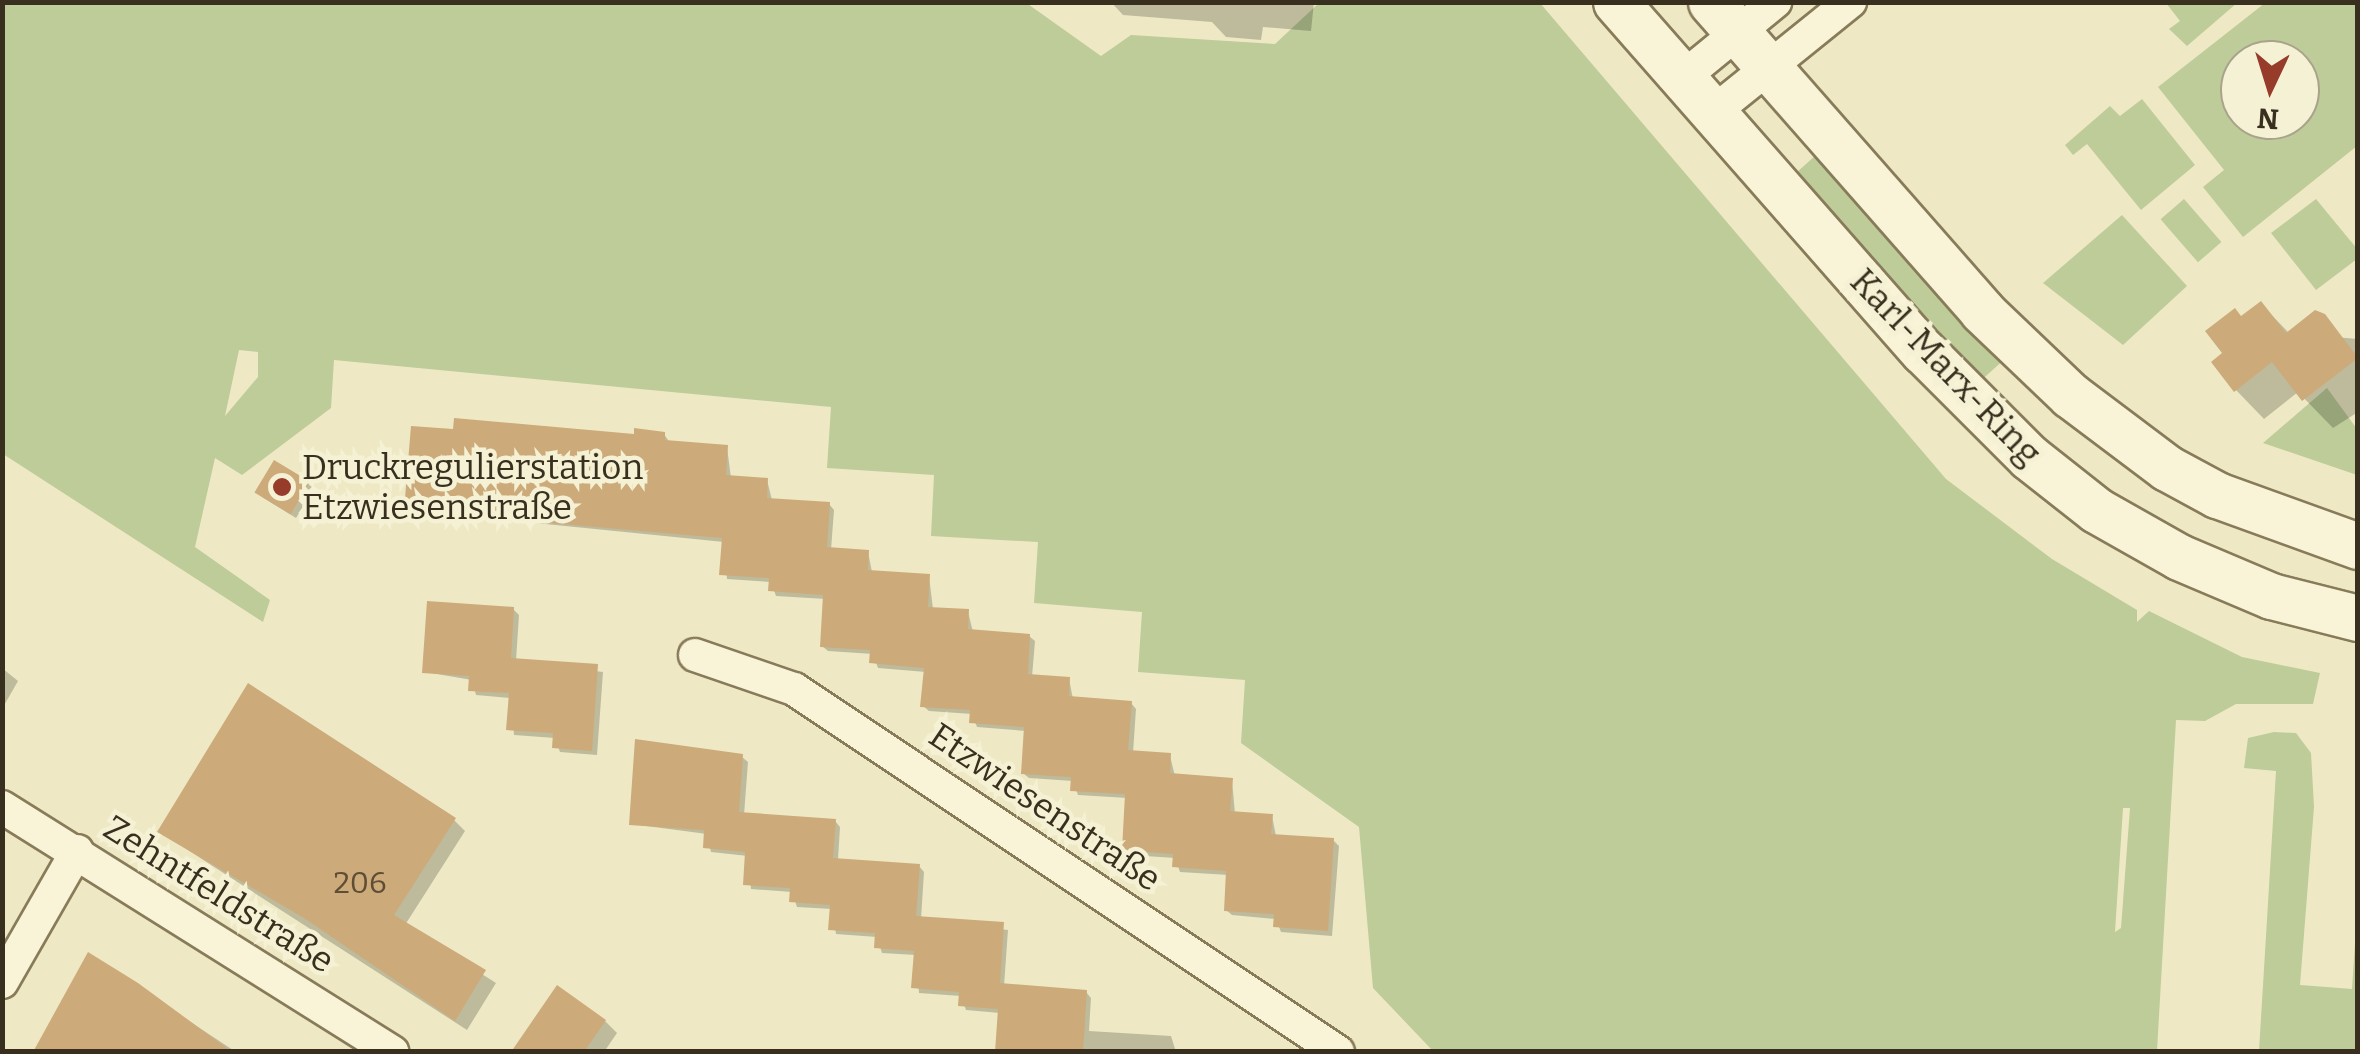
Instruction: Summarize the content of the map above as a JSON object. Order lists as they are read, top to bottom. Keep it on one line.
{"streets":{"main road":["Karl-Marx-Ring"],"street":["Etzwiesenstraße","Zehntfeldstraße"]},"places":["Druckregulierstation Etzwiesenstraße"],"house_numbers":["206"],"north":"bottom"}
